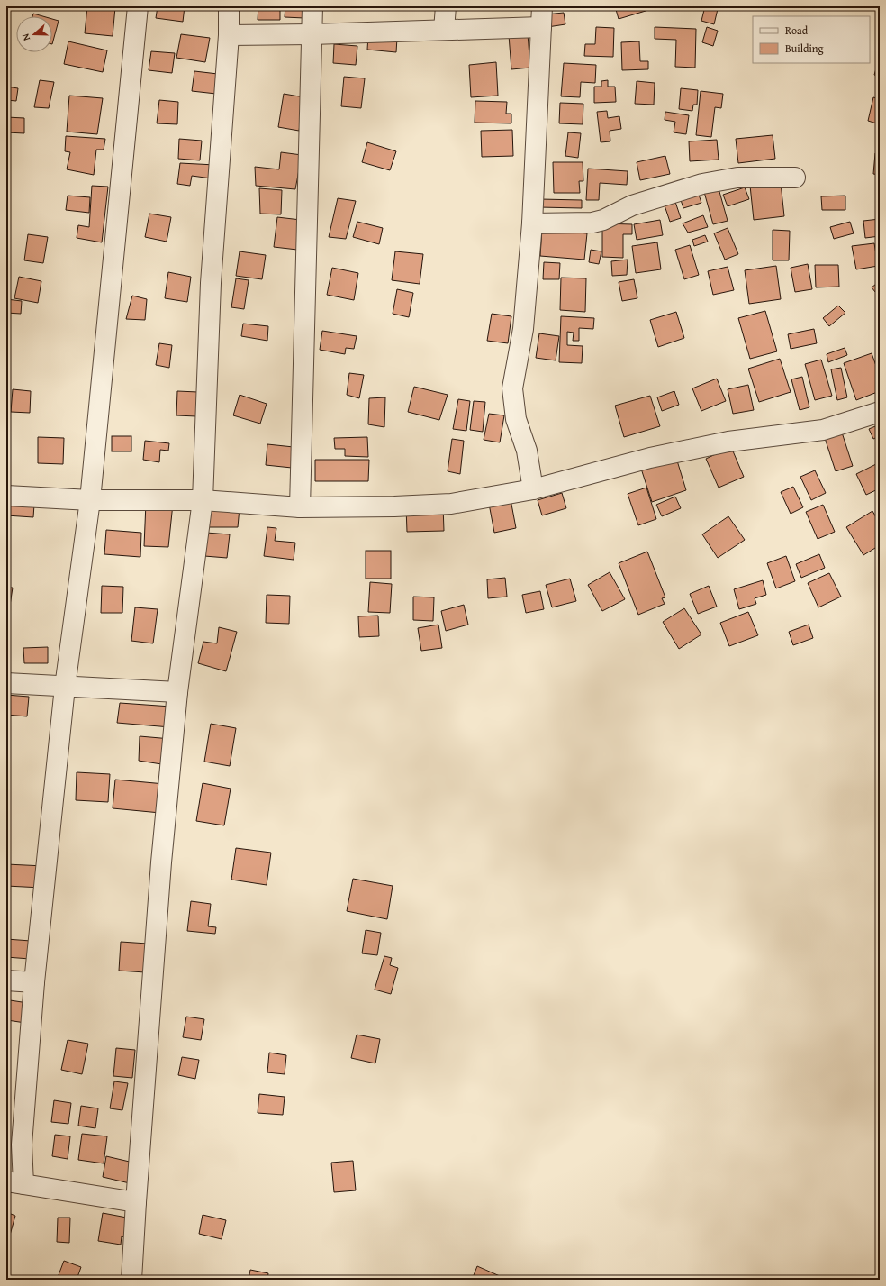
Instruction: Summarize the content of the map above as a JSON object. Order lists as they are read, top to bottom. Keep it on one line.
{"legend":["Road","Building"],"north":"left"}
